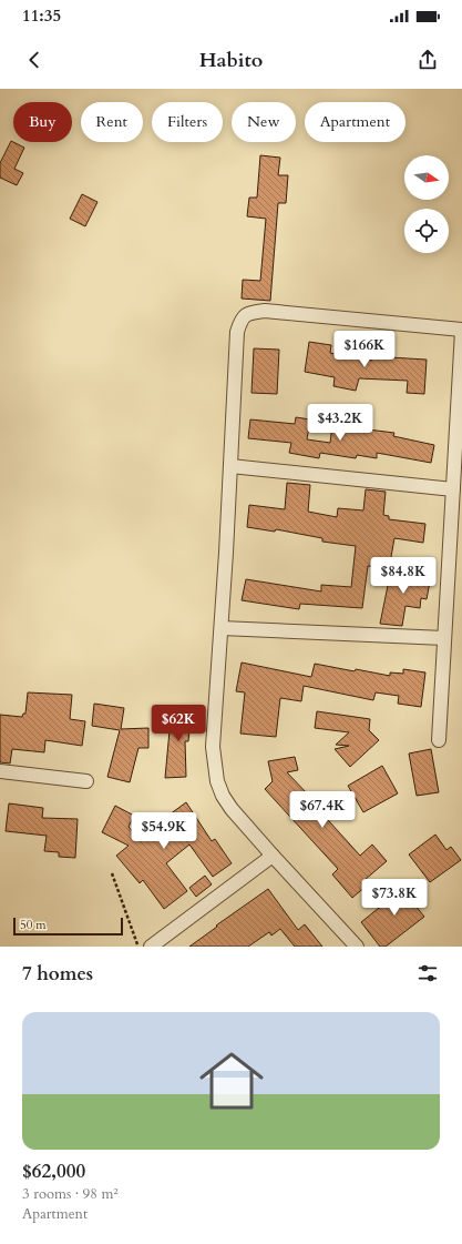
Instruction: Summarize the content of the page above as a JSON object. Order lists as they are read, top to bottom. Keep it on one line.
{"scale_bar":"50 m","north":"right","page":{"status":"11:35","header":"Habito","chip":["Buy","Rent","Filters","New","Apartment"],"price":["$166K","$43.2K","$84.8K","$62K","$67.4K","$54.9K","$73.8K"],"scale":"50 m","heading":"7 homes","list":[{"name":"$62,000","note":"3 rooms · 98 m² · Apartment"}]}}
